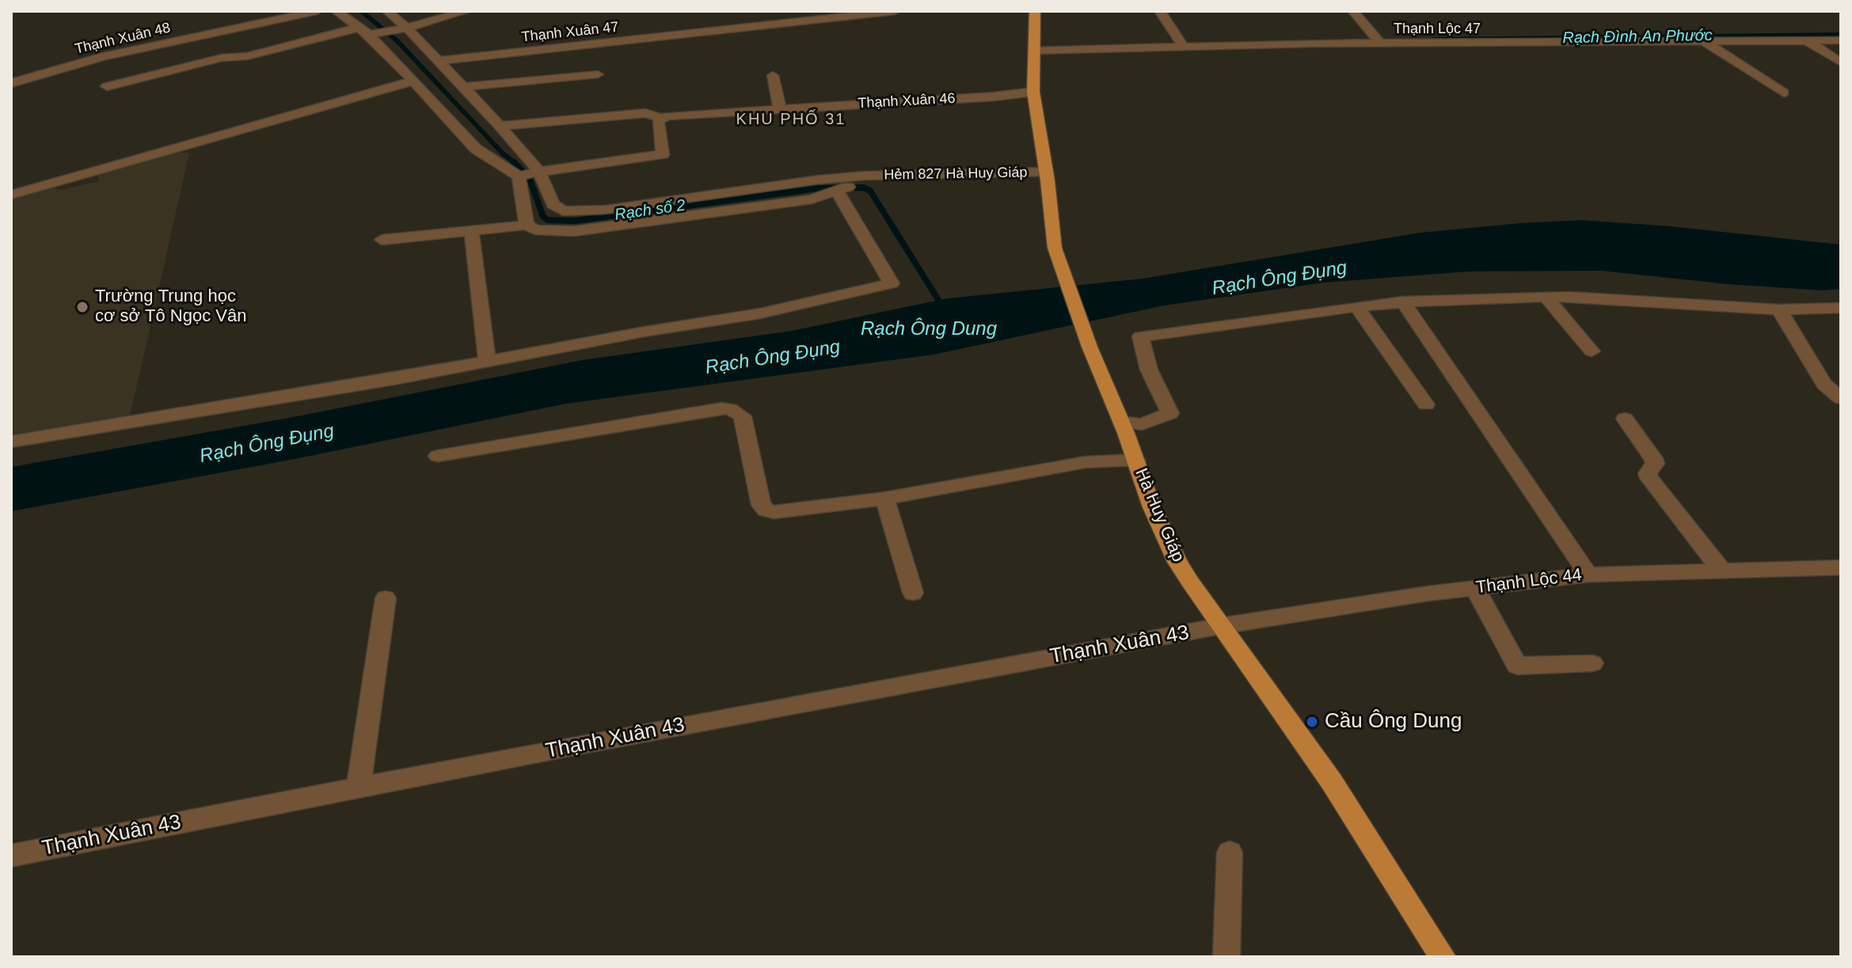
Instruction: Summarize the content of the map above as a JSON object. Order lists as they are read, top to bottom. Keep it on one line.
{"streets":{"main road":["Hà Huy Giáp"],"street":["Thạnh Lộc 47","Thạnh Xuân 47","Thạnh Xuân 48","Thạnh Xuân 46","Hẻm 827 Hà Huy Giáp","Thạnh Lộc 44","Thạnh Xuân 43"]},"crossings":[["Thạnh Lộc 47","Hà Huy Giáp"],["Thạnh Xuân 46","Hà Huy Giáp"],["Hẻm 827 Hà Huy Giáp","Hà Huy Giáp"],["Hà Huy Giáp","Thạnh Lộc 44"],["Hà Huy Giáp","Thạnh Xuân 43"],["Thạnh Lộc 44","Thạnh Xuân 43"]],"districts":["KHU PHỐ 31"],"water":["Rạch Đình An Phước","Rạch số 2","Rạch Ông Đụng","Rạch Ông Dung"],"places":["Trường Trung học cơ sở Tô Ngọc Vân","Cầu Ông Dung"]}
